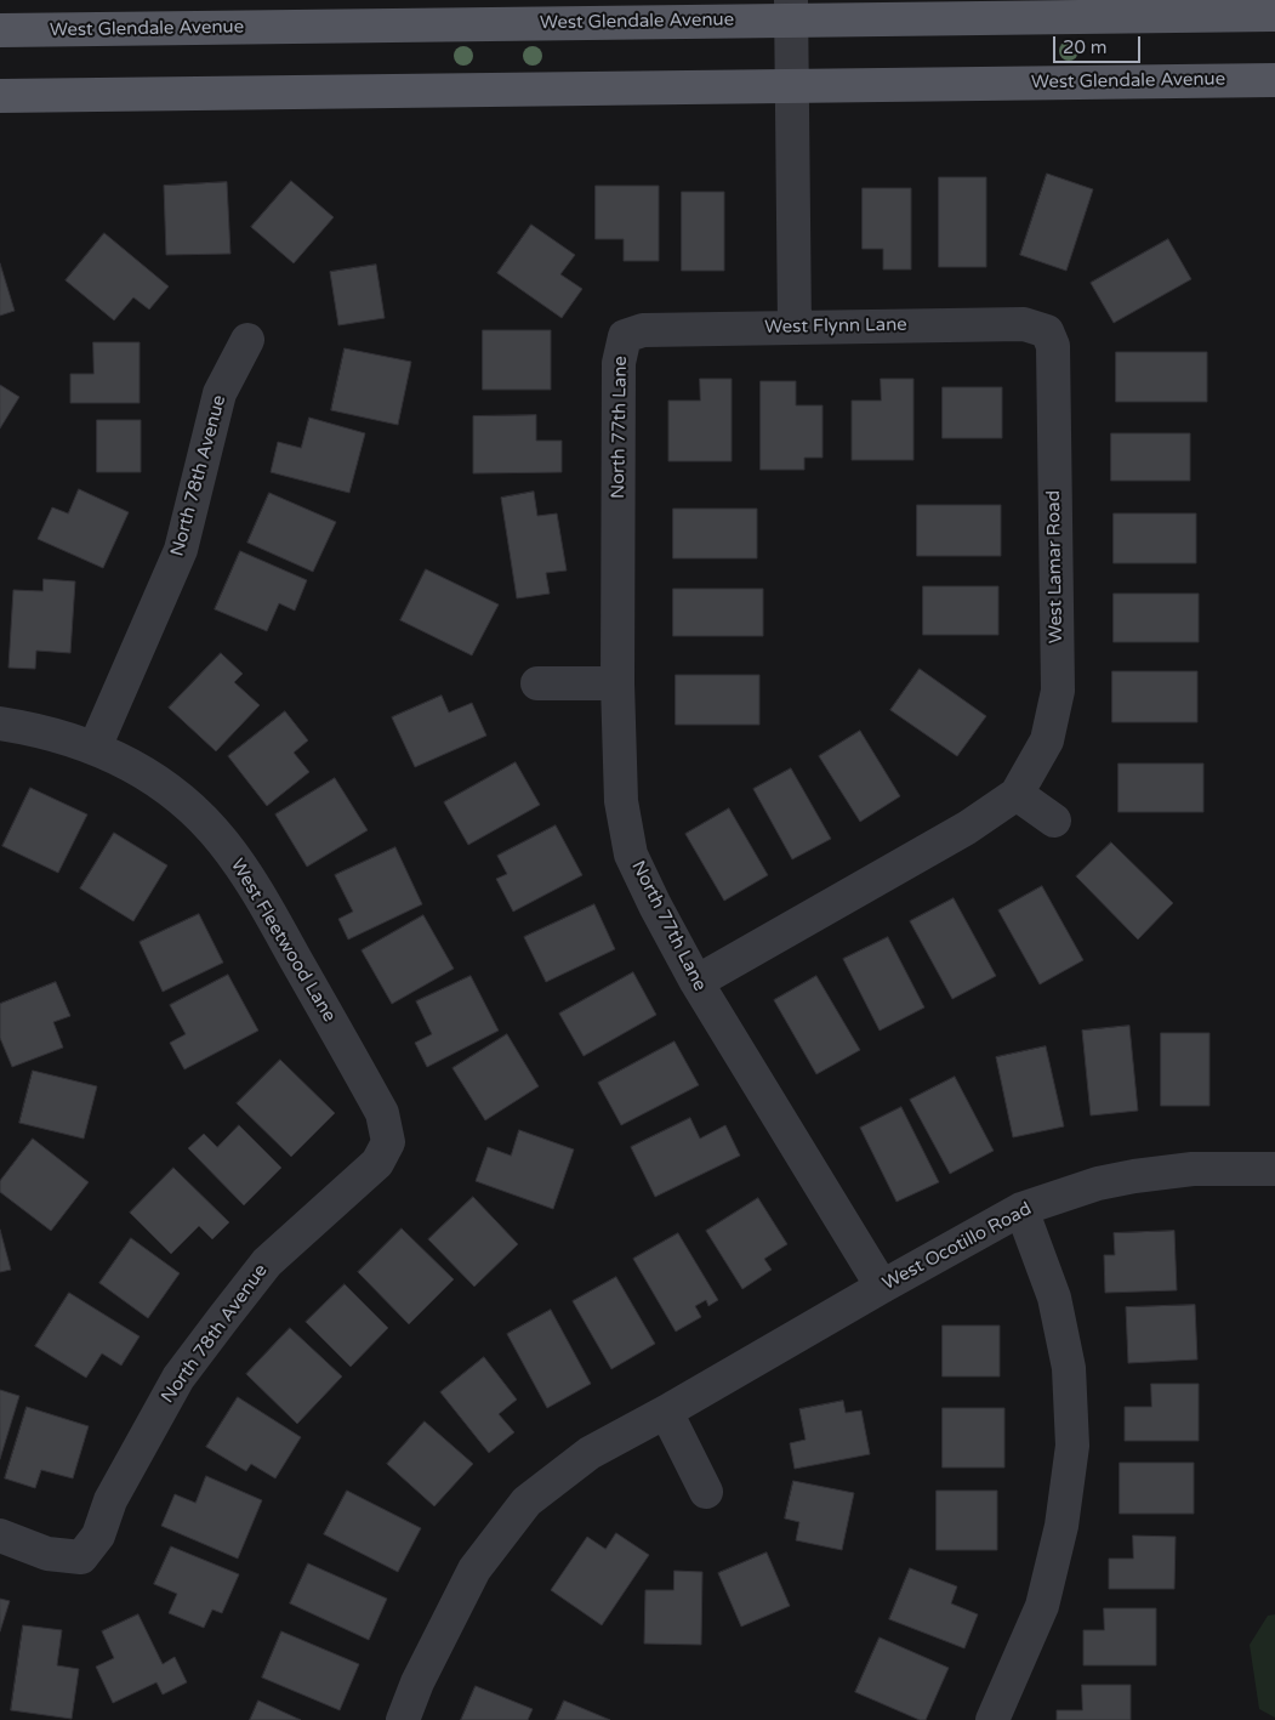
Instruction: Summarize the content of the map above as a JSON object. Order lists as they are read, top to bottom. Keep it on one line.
{"streets":{"main road":["West Glendale Avenue"],"street":["West Flynn Lane","North 77th Lane","North 78th Avenue","West Lamar Road","West Fleetwood Lane","West Ocotillo Road"]},"crossings":[["West Flynn Lane","North 77th Lane"],["West Flynn Lane","West Lamar Road"],["North 77th Lane","West Lamar Road"],["North 77th Lane","West Ocotillo Road"],["North 78th Avenue","West Fleetwood Lane"]],"scale_bar":"20 m"}
